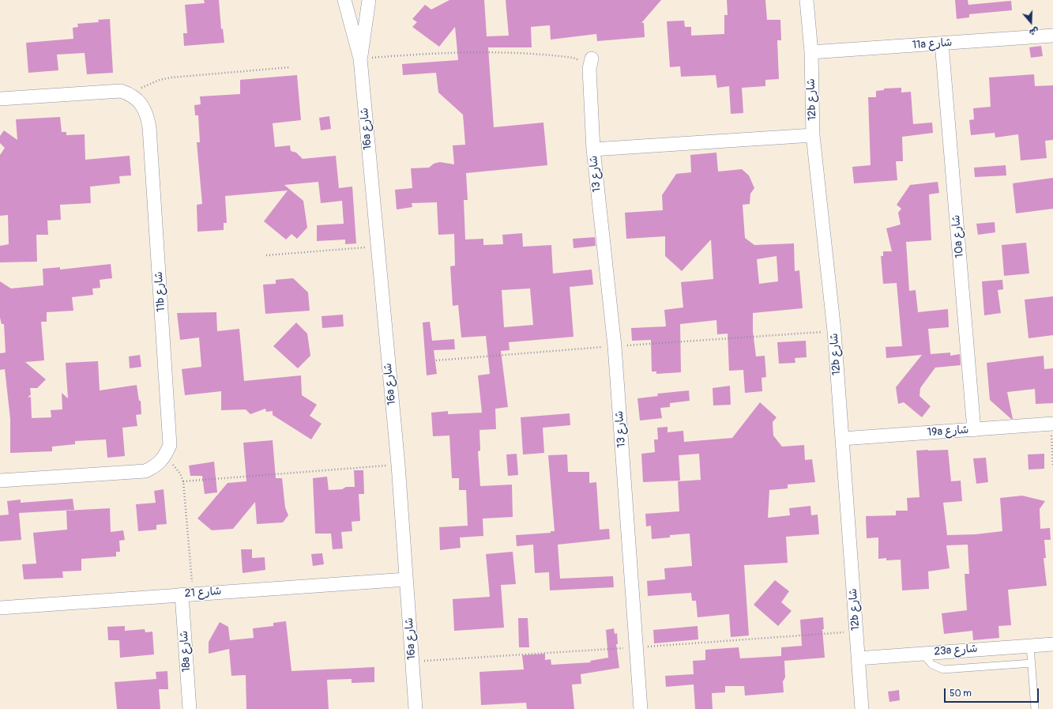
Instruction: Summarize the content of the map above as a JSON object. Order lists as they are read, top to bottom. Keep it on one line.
{"streets":{"street":["11a شارع","12b شارع","16a شارع","شارع 13","10a شارع","11b شارع","19a شارع","شارع 21","23a شارع","18a شارع"]},"crossings":[["11a شارع","12b شارع"],["11a شارع","10a شارع"],["12b شارع","شارع 13"],["12b شارع","19a شارع"],["12b شارع","23a شارع"],["16a شارع","شارع 21"],["10a شارع","19a شارع"],["شارع 21","18a شارع"]],"scale_bar":"50 m","north":"bottom"}
